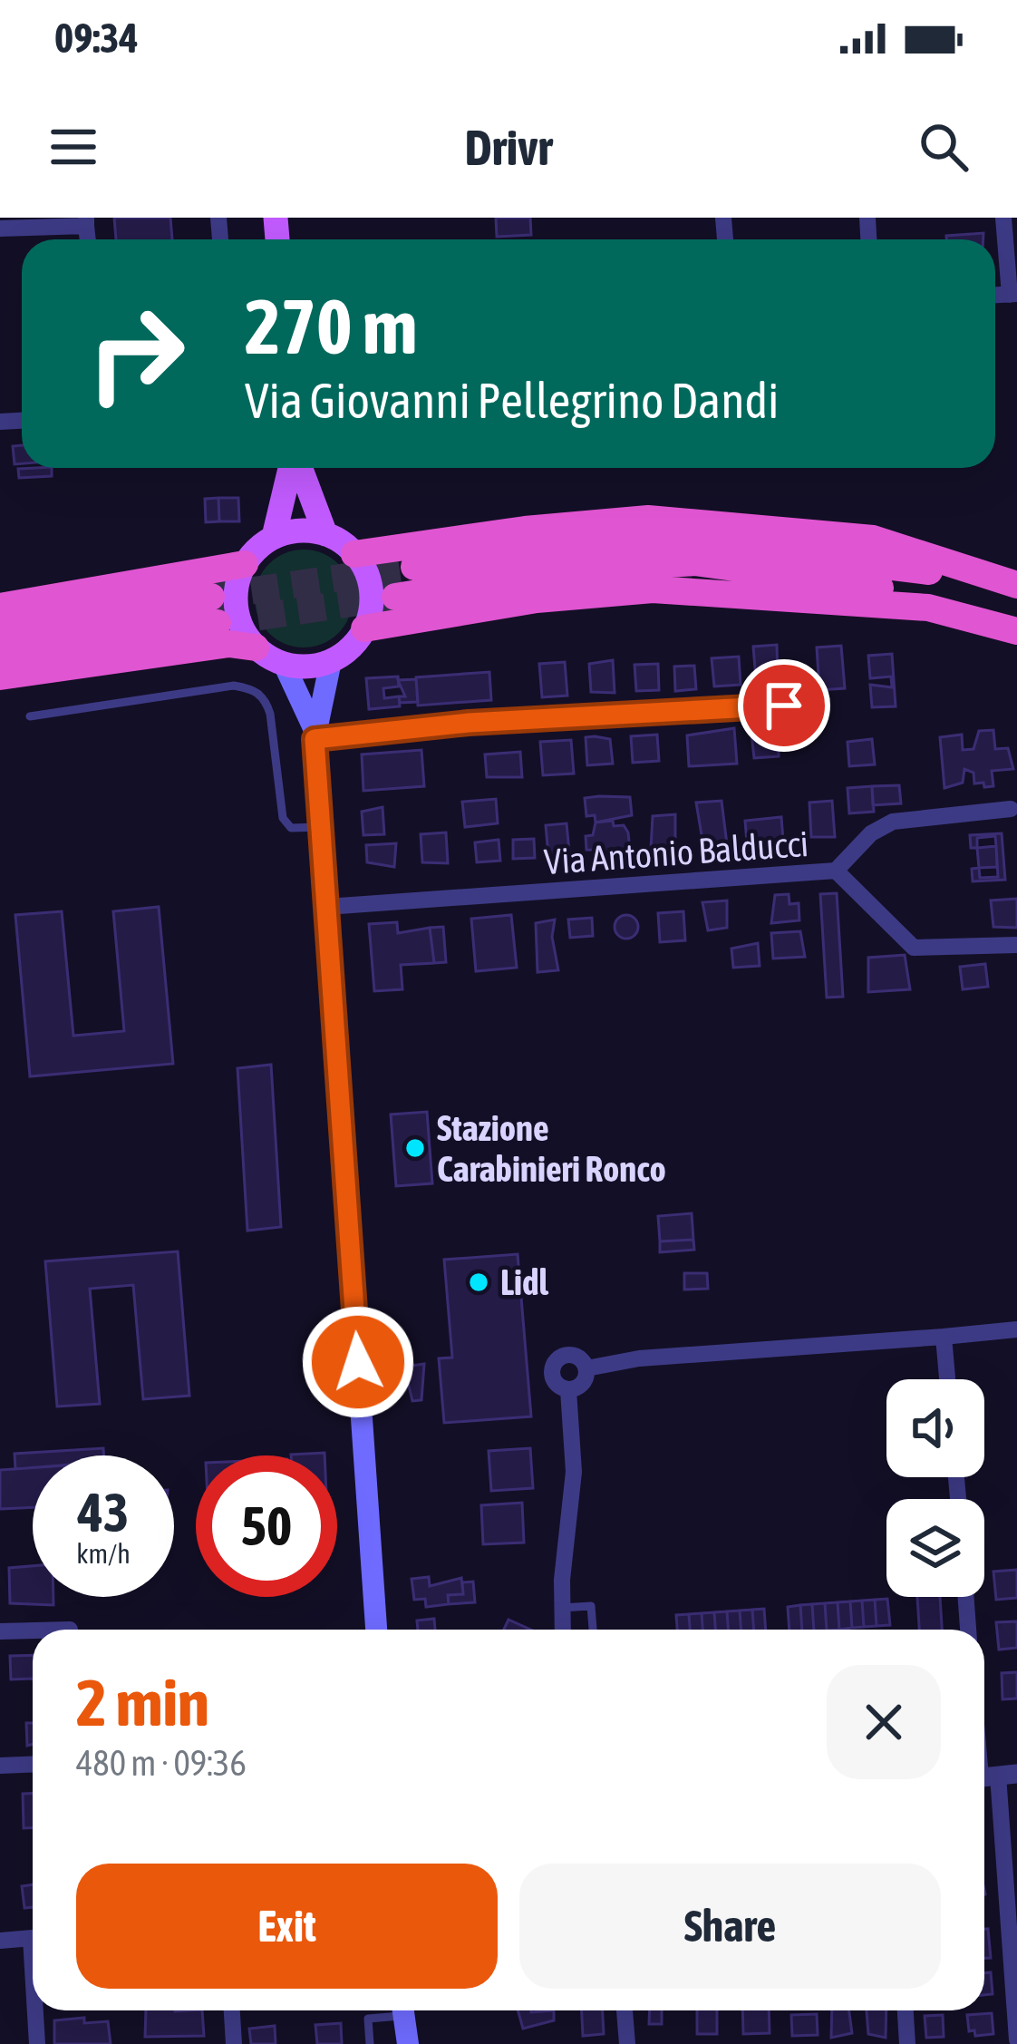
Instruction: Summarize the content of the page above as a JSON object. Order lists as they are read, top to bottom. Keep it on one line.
{"streets":{"street":["Via Antonio Balducci"]},"places":["Stazione Carabinieri Ronco","Lidl"],"page":{"status":"09:34","header":"Drivr","turn":["270 m","Via Giovanni Pellegrino Dandi"],"speed":"43 km/h","limit":"50","heading":["2 min","480 m · 09:36"],"buttons":["Exit","Share"]}}
